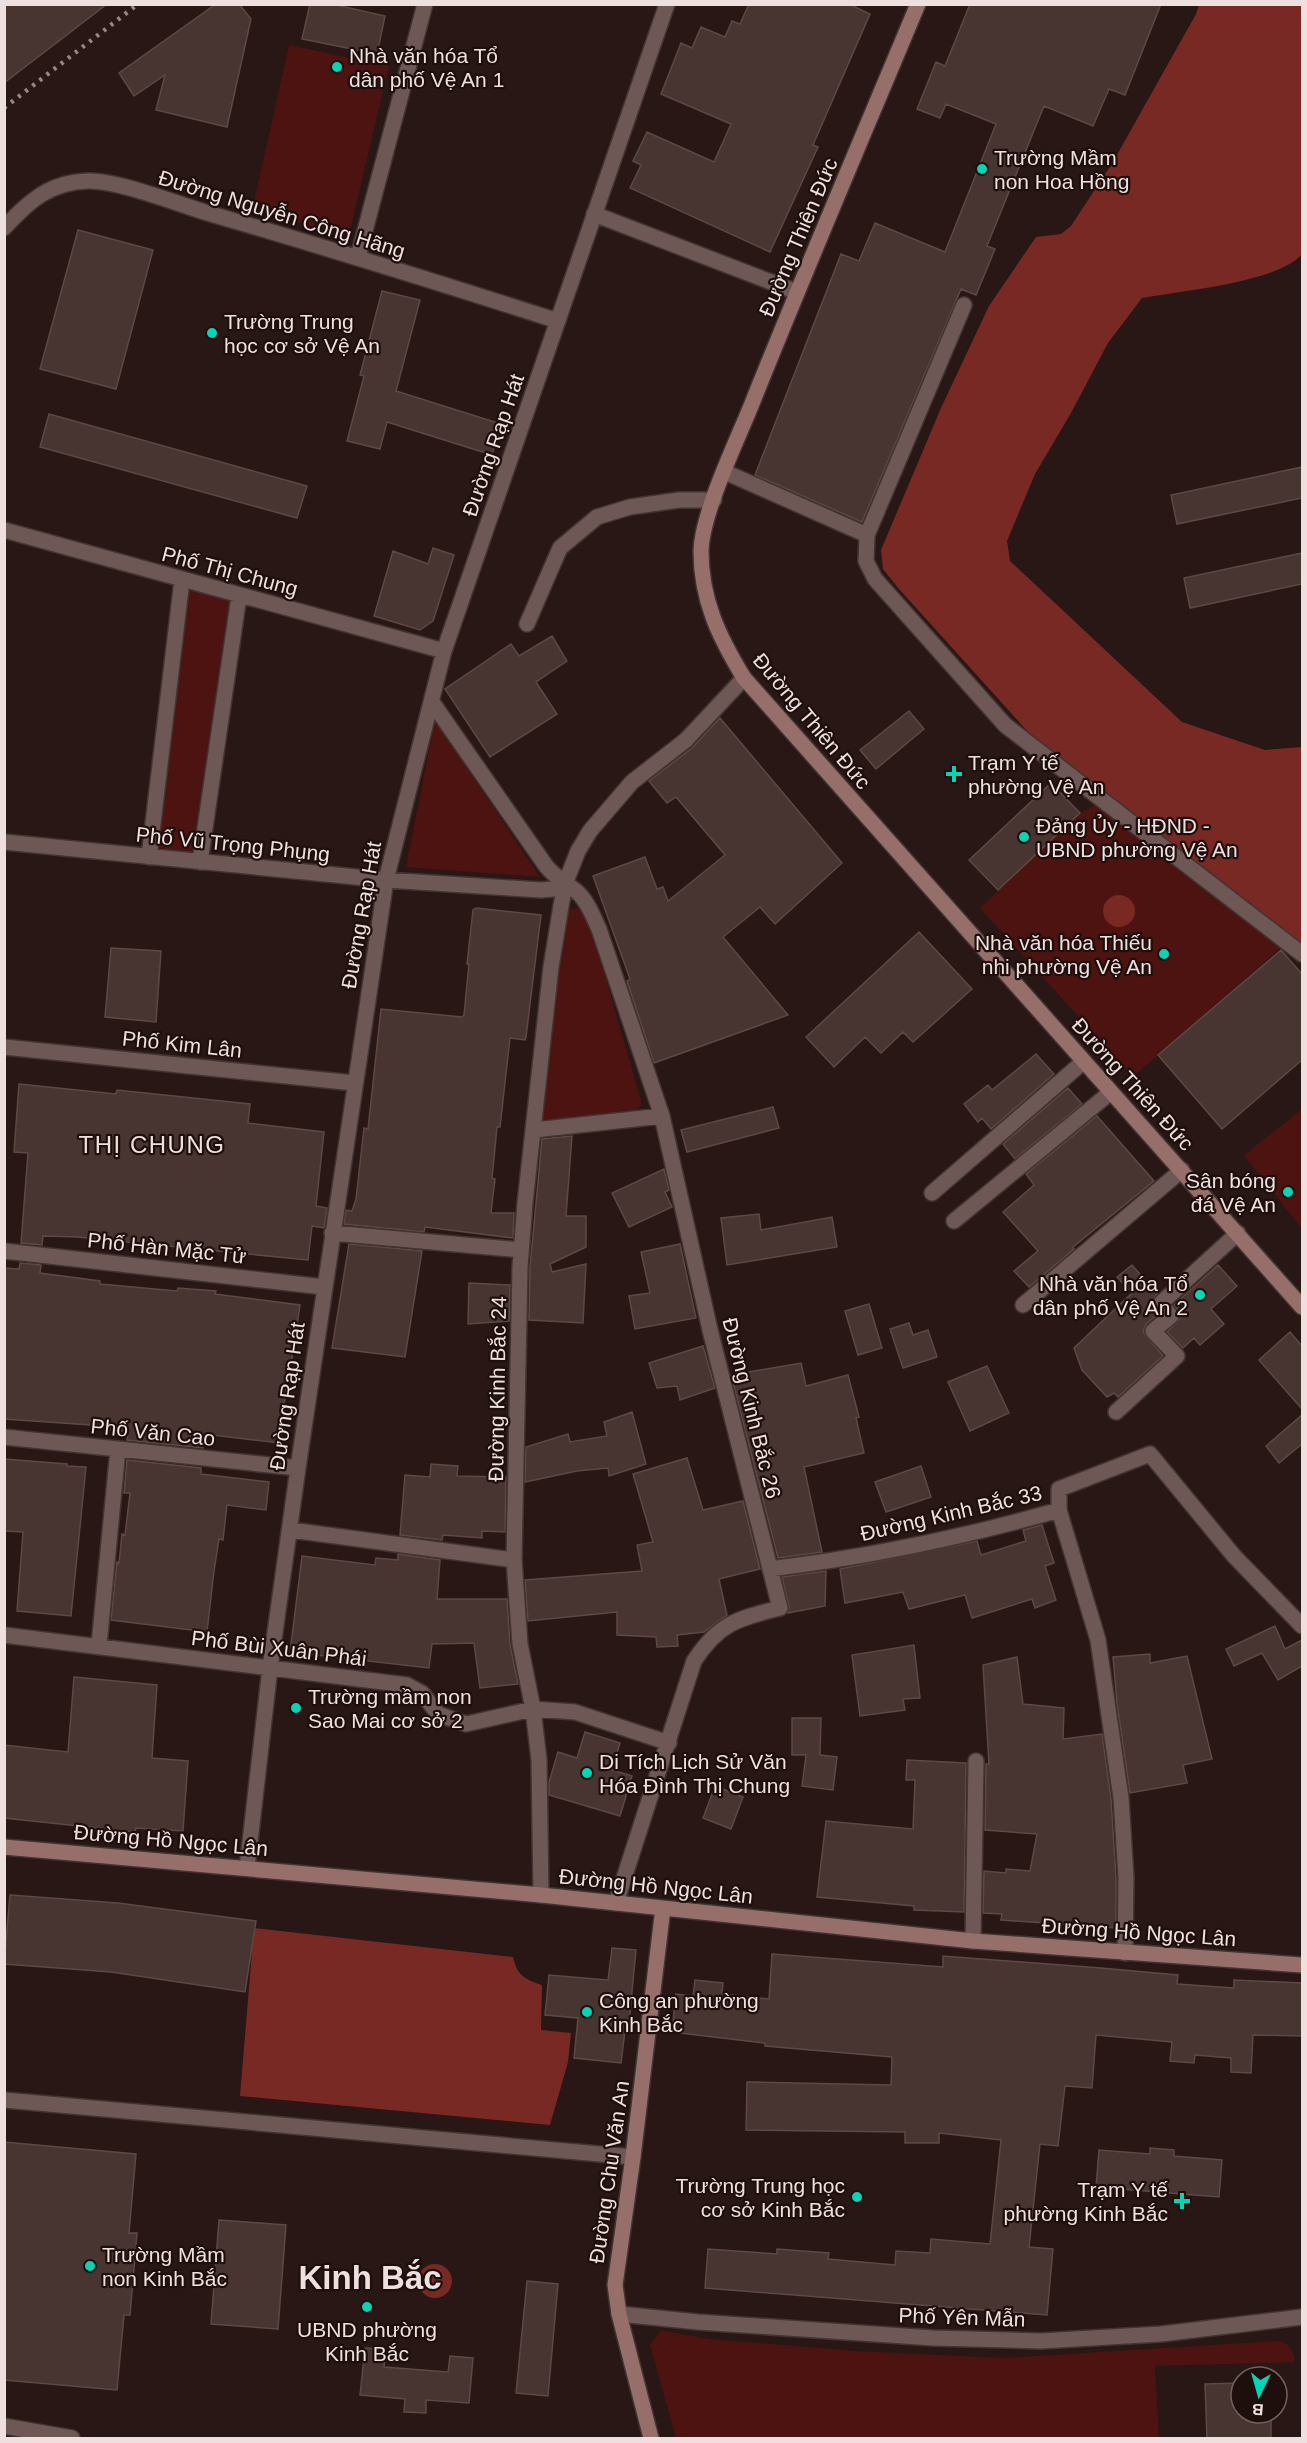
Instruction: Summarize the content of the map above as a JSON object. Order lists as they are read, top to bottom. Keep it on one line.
{"streets":{"street":["Đường Nguyễn Công Hãng","Đường Thiên Đức","Đường Rạp Hát","Phố Thị Chung","Phố Vũ Trọng Phụng","Phố Kim Lân","Phố Hàn Mặc Tử","Đường Kinh Bắc 24","Đường Kinh Bắc 26","Phố Văn Cao","Đường Kinh Bắc 33","Phố Bùi Xuân Phái","Đường Hồ Ngọc Lân","Đường Chu Văn An","Phố Yên Mẫn"]},"crossings":[["Đường Nguyễn Công Hãng","Đường Rạp Hát"],["Đường Thiên Đức","Đường Kinh Bắc 24"],["Đường Rạp Hát","Phố Thị Chung"],["Đường Rạp Hát","Phố Vũ Trọng Phụng"],["Đường Rạp Hát","Phố Kim Lân"],["Đường Rạp Hát","Phố Hàn Mặc Tử"],["Đường Rạp Hát","Đường Kinh Bắc 26"],["Đường Rạp Hát","Phố Văn Cao"],["Đường Rạp Hát","Phố Bùi Xuân Phái"],["Đường Rạp Hát","Đường Hồ Ngọc Lân"],["Phố Vũ Trọng Phụng","Đường Kinh Bắc 24"],["Phố Vũ Trọng Phụng","Đường Kinh Bắc 26"],["Đường Kinh Bắc 24","Đường Kinh Bắc 26"],["Đường Kinh Bắc 24","Phố Bùi Xuân Phái"],["Đường Kinh Bắc 24","Đường Hồ Ngọc Lân"],["Đường Kinh Bắc 26","Đường Kinh Bắc 33"],["Đường Kinh Bắc 26","Phố Bùi Xuân Phái"],["Đường Kinh Bắc 26","Đường Hồ Ngọc Lân"],["Đường Hồ Ngọc Lân","Đường Chu Văn An"],["Đường Chu Văn An","Phố Yên Mẫn"]],"districts":["THỊ CHUNG","Kinh Bắc"],"places":{"other":["Nhà văn hóa Tổ dân phố Vệ An 1","Trường Mầm non Hoa Hồng","Trường Trung học cơ sở Vệ An","Đảng Ủy - HĐND - UBND phường Vệ An","Nhà văn hóa Thiếu nhi phường Vệ An","Sân bóng đá Vệ An","Nhà văn hóa Tổ dân phố Vệ An 2","Trường mầm non Sao Mai cơ sở 2","Di Tích Lịch Sử Văn Hóa Đình Thị Chung","Công an phường Kinh Bắc","Trường Trung học cơ sở Kinh Bắc","Trường Mầm non Kinh Bắc","UBND phường Kinh Bắc"],"health":["Trạm Y tế phường Vệ An","Trạm Y tế phường Kinh Bắc"]},"north":"bottom"}
